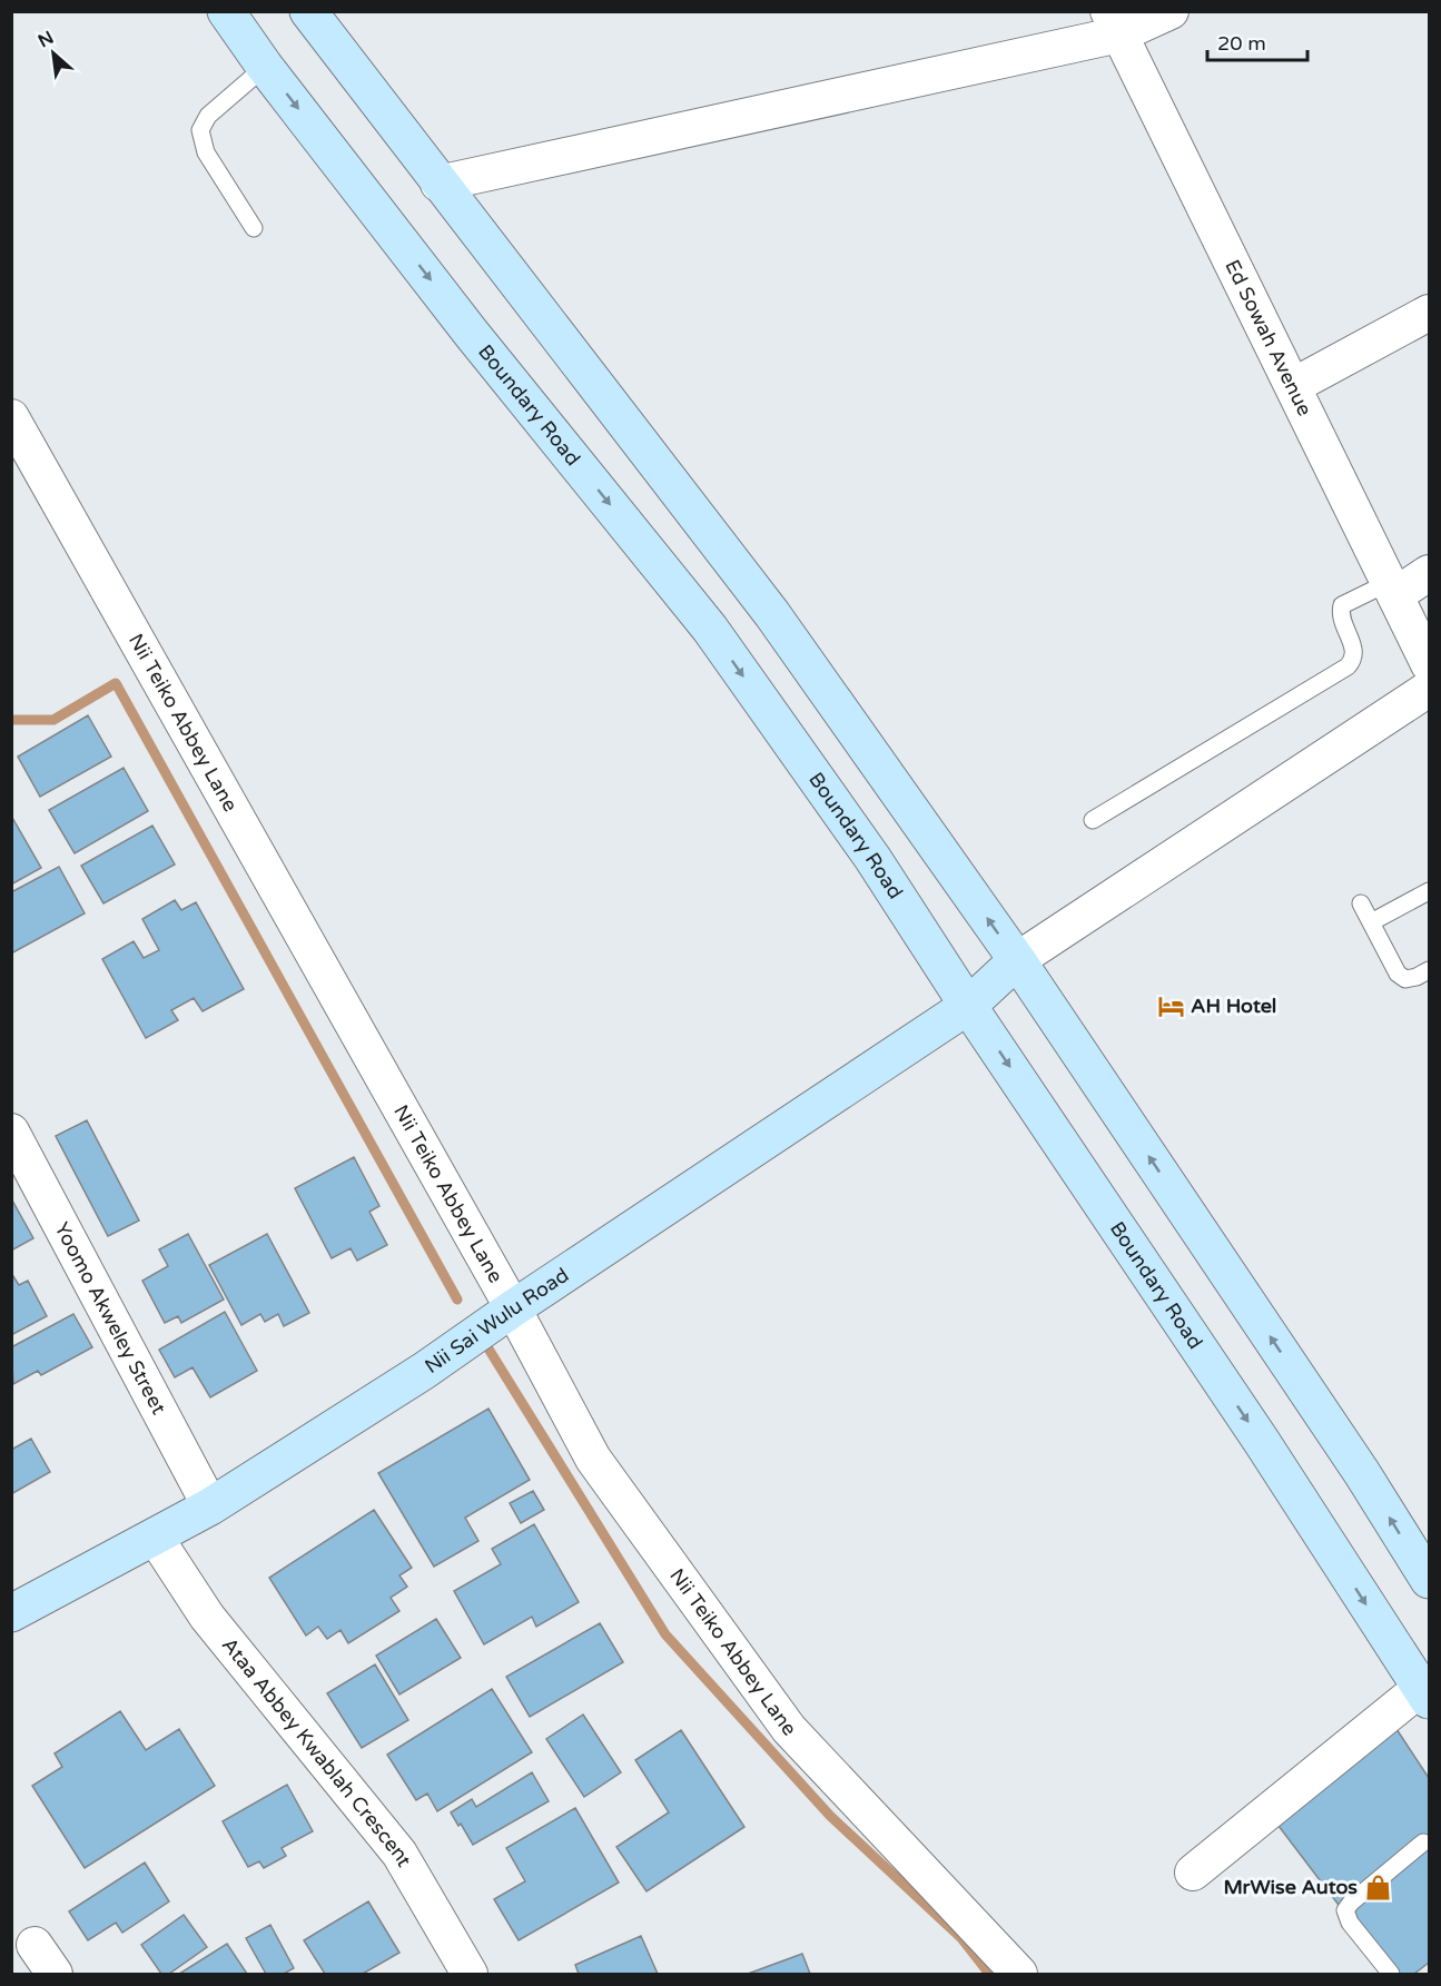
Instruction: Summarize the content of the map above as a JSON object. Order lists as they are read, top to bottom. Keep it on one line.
{"streets":{"main road":["Boundary Road","Nii Sai Wulu Road"],"street":["Ed Sowah Avenue","Nii Teiko Abbey Lane","Yoomo Akweley Street","Ataa Abbey Kwablah Crescent"]},"crossings":[["Boundary Road","Nii Sai Wulu Road"],["Nii Teiko Abbey Lane","Nii Sai Wulu Road"],["Yoomo Akweley Street","Nii Sai Wulu Road"],["Nii Sai Wulu Road","Ataa Abbey Kwablah Crescent"]],"places":{"hotel":["AH Hotel"],"shop":["MrWise Autos"]},"scale_bar":"20 m","north":"top left"}
